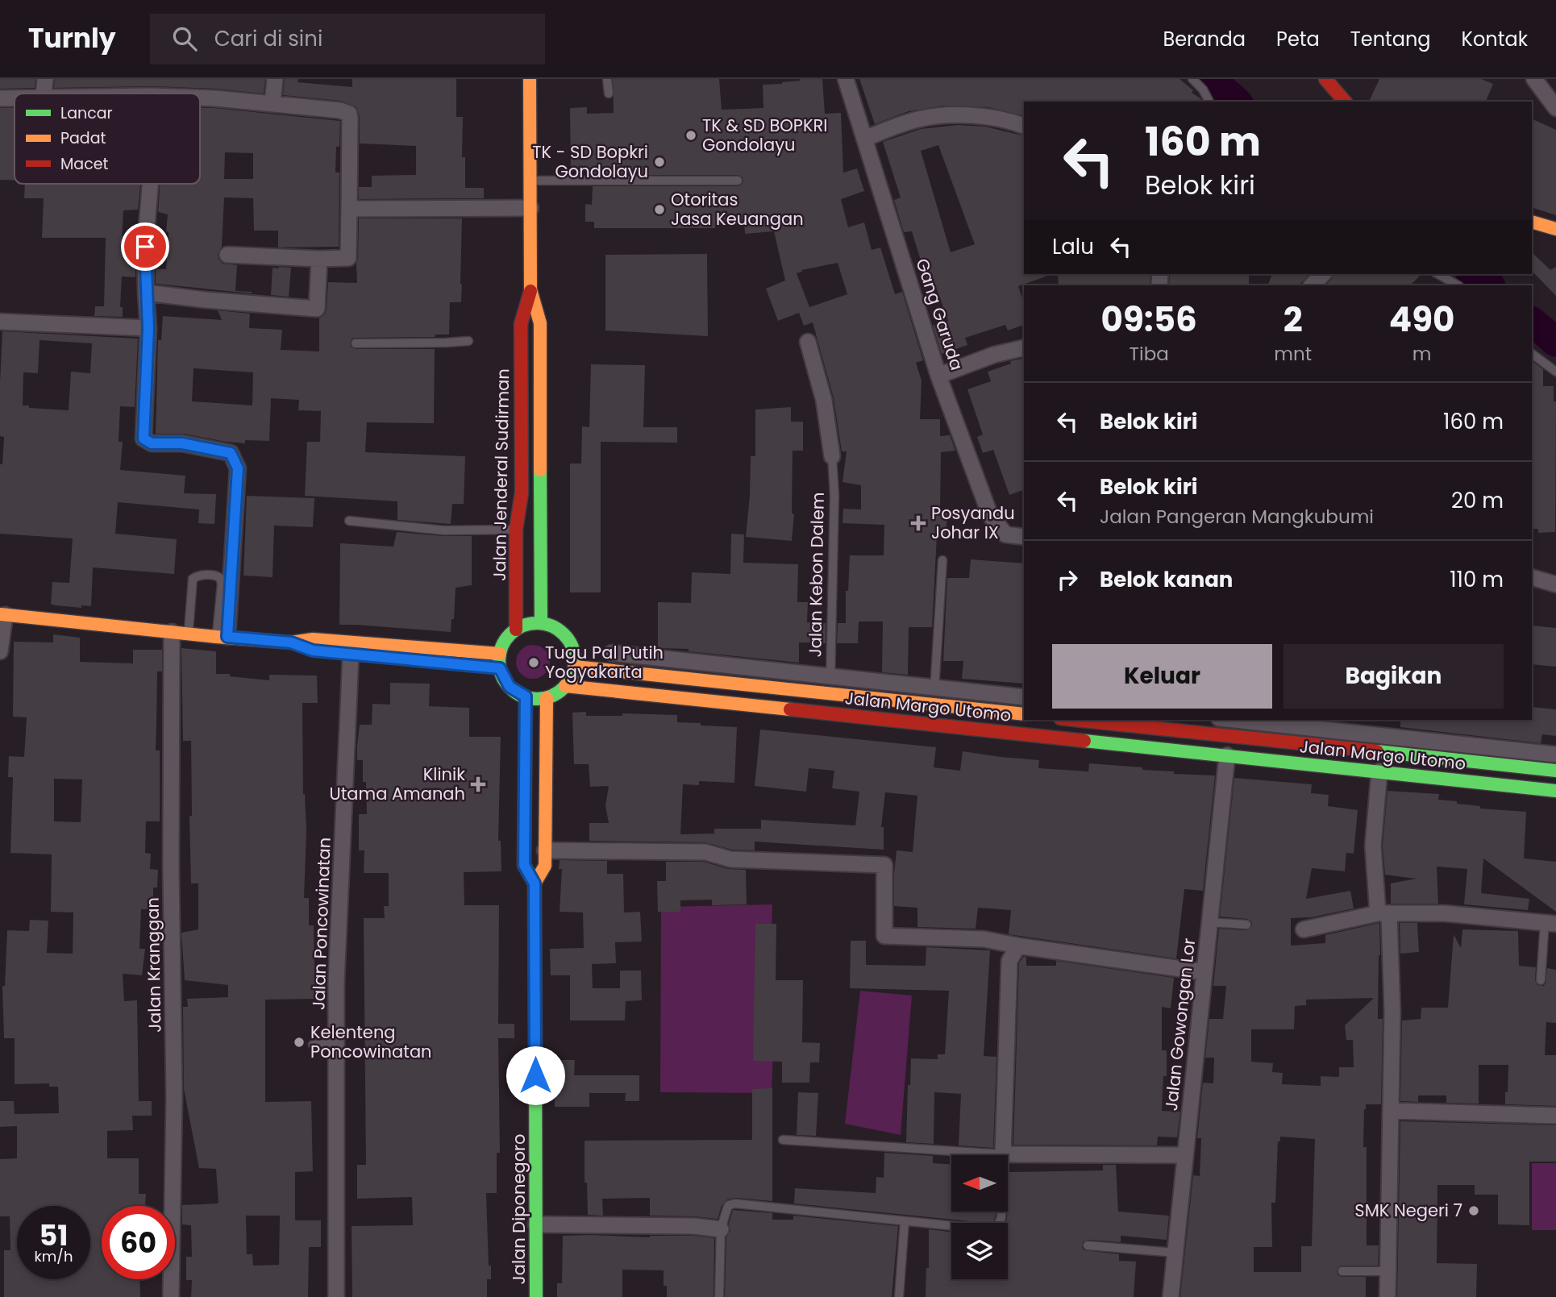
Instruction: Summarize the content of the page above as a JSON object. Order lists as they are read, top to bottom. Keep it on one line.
{"streets":{"main road":["Jalan Jenderal Sudirman","Jalan Margo Utomo","Jalan Diponegoro"],"street":["Gang Garuda","Jalan Poncowinatan","Jalan Kranggan","Jalan Gowongan Lor"],"lane":["Jalan Kebon Dalem"]},"crossings":[["Jalan Jenderal Sudirman","Jalan Margo Utomo"],["Jalan Jenderal Sudirman","Jalan Diponegoro"],["Jalan Kebon Dalem","Jalan Margo Utomo"],["Jalan Margo Utomo","Jalan Gowongan Lor"],["Jalan Margo Utomo","Jalan Diponegoro"]],"places":{"other":["TK & SD BOPKRI Gondolayu","TK - SD Bopkri Gondolayu","Otoritas Jasa Keuangan","Tugu Pal Putih Yogyakarta","Kelenteng Poncowinatan","SMK Negeri 7"],"health":["Posyandu Johar IX","Klinik Utama Amanah"]},"legend":["Lancar","Padat","Macet"],"north":"left","page":{"header":"Turnly","search":"Cari di sini","nav":["Beranda","Peta","Tentang","Kontak"],"turn":["160 m","Belok kiri"],"then":"Lalu","eta":["09:56","Tiba","2","mnt","490","m"],"list":[{"name":"Belok kiri","value":"160 m"},{"name":"Belok kiri","note":"Jalan Pangeran Mangkubumi","value":"20 m"},{"name":"Belok kanan","value":"110 m"}],"buttons":["Keluar","Bagikan"],"speed":"51 km/h","limit":"60"}}
